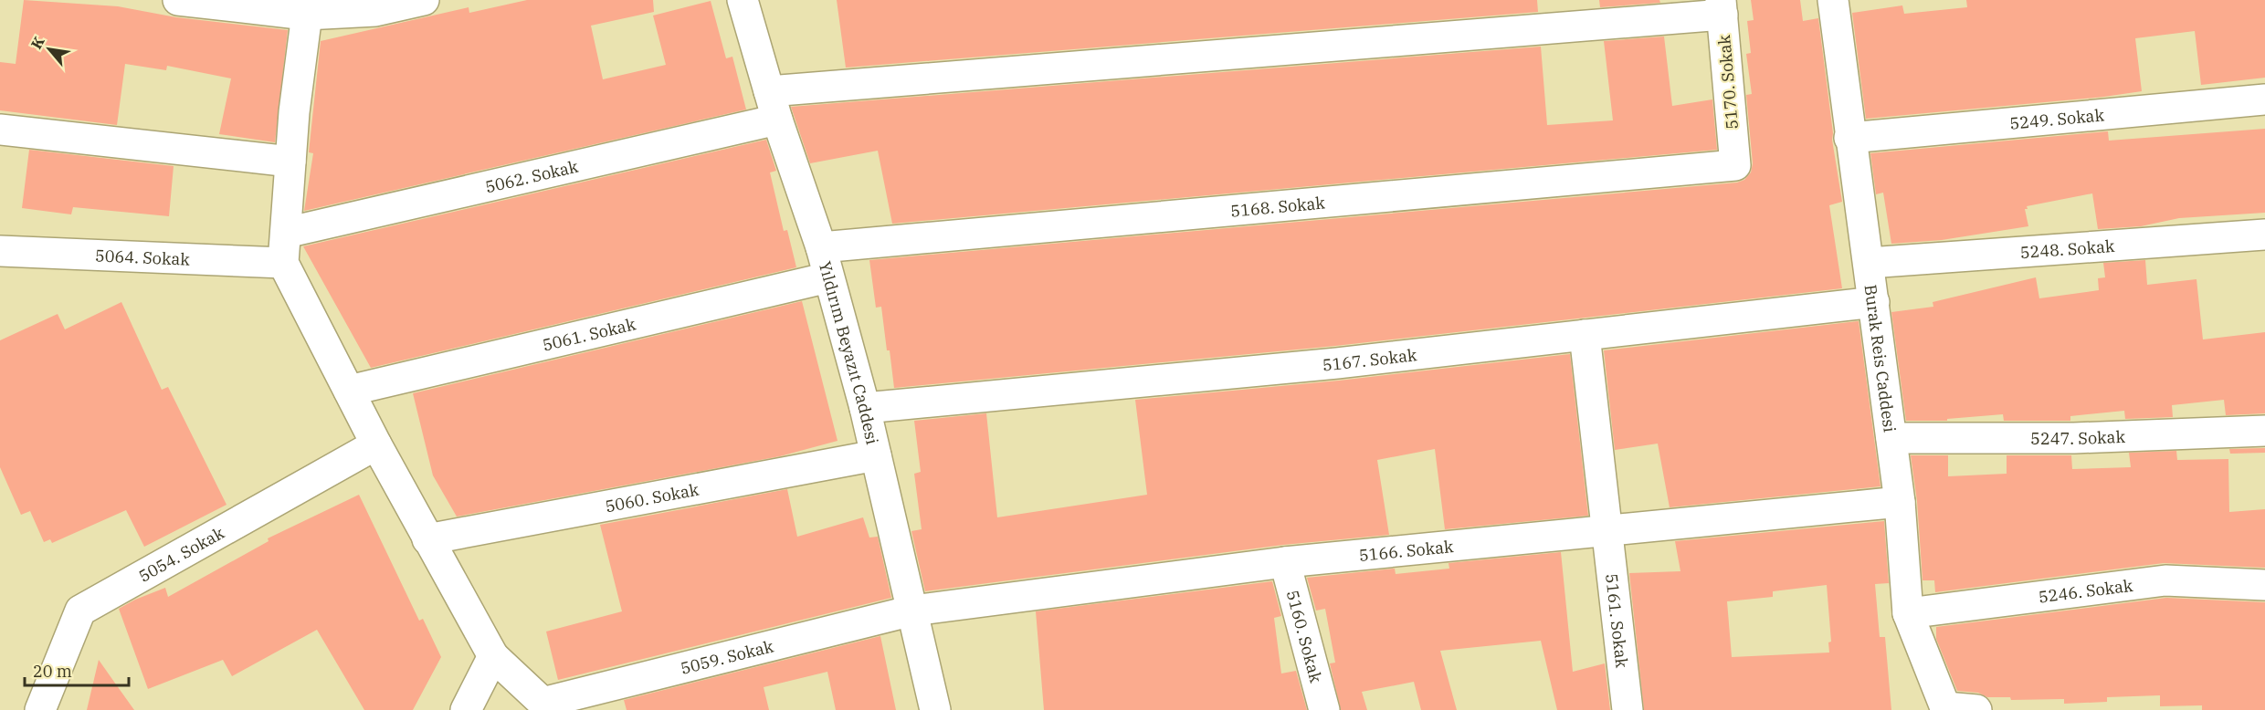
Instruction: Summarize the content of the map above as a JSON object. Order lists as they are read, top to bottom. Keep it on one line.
{"streets":{"street":["5170. Sokak","5249. Sokak","5062. Sokak","5168. Sokak","5248. Sokak","5064. Sokak","5061. Sokak","Yıldırım Beyazıt Caddesi","Burak Reis Caddesi","5167. Sokak","5247. Sokak","5060. Sokak","5166. Sokak","5054. Sokak","5246. Sokak","5161. Sokak","5160. Sokak","5059. Sokak"]},"crossings":[["5170. Sokak","5168. Sokak"],["5249. Sokak","Burak Reis Caddesi"],["5062. Sokak","Yıldırım Beyazıt Caddesi"],["5168. Sokak","Yıldırım Beyazıt Caddesi"],["5248. Sokak","Burak Reis Caddesi"],["5061. Sokak","Yıldırım Beyazıt Caddesi"],["Yıldırım Beyazıt Caddesi","5167. Sokak"],["Yıldırım Beyazıt Caddesi","5060. Sokak"],["Yıldırım Beyazıt Caddesi","5166. Sokak"],["Yıldırım Beyazıt Caddesi","5059. Sokak"],["Burak Reis Caddesi","5167. Sokak"],["Burak Reis Caddesi","5247. Sokak"],["Burak Reis Caddesi","5166. Sokak"],["Burak Reis Caddesi","5246. Sokak"],["5167. Sokak","5161. Sokak"],["5166. Sokak","5161. Sokak"],["5166. Sokak","5160. Sokak"],["5166. Sokak","5059. Sokak"]],"scale_bar":"20 m","north":"top left"}
